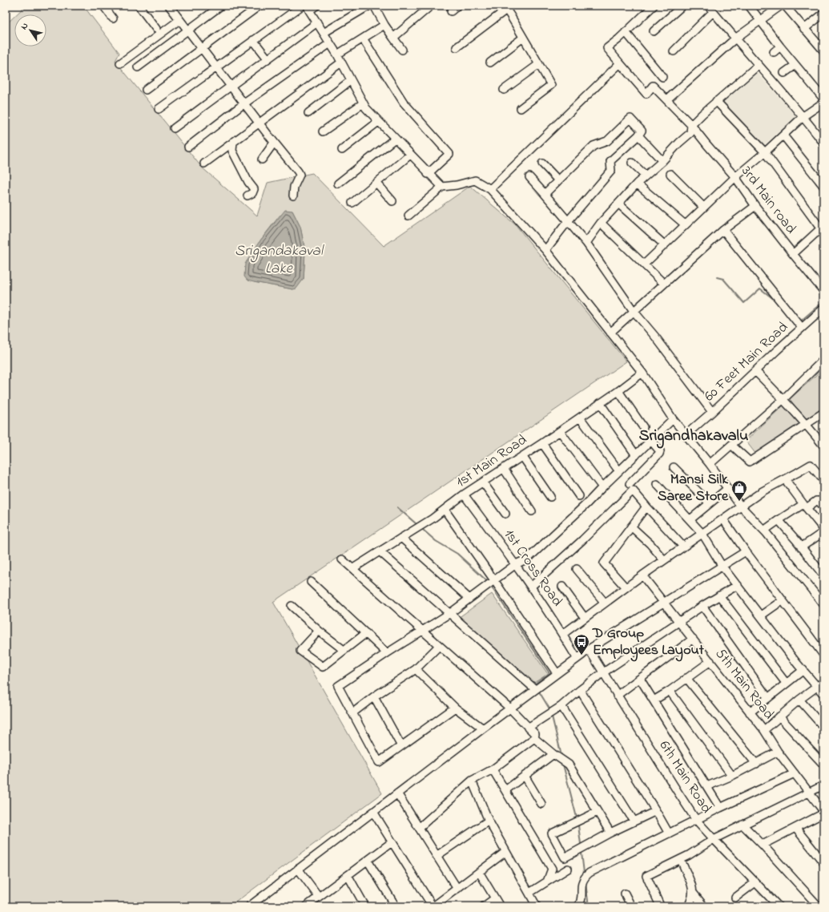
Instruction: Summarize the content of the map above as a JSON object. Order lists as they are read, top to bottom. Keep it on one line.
{"streets":{"street":["3rd Main road","60 Feet Main Road","1st Main Road","1st Cross Road","5th Main Road","6th Main Road"]},"crossings":[["1st Main Road","1st Cross Road"]],"districts":["Srigandhakavalu"],"water":["Srigandakaval Lake"],"places":{"shop":["Mansi Silk Saree Store"],"bus stop":["D Group Employees Layout"]},"north":"top left"}
